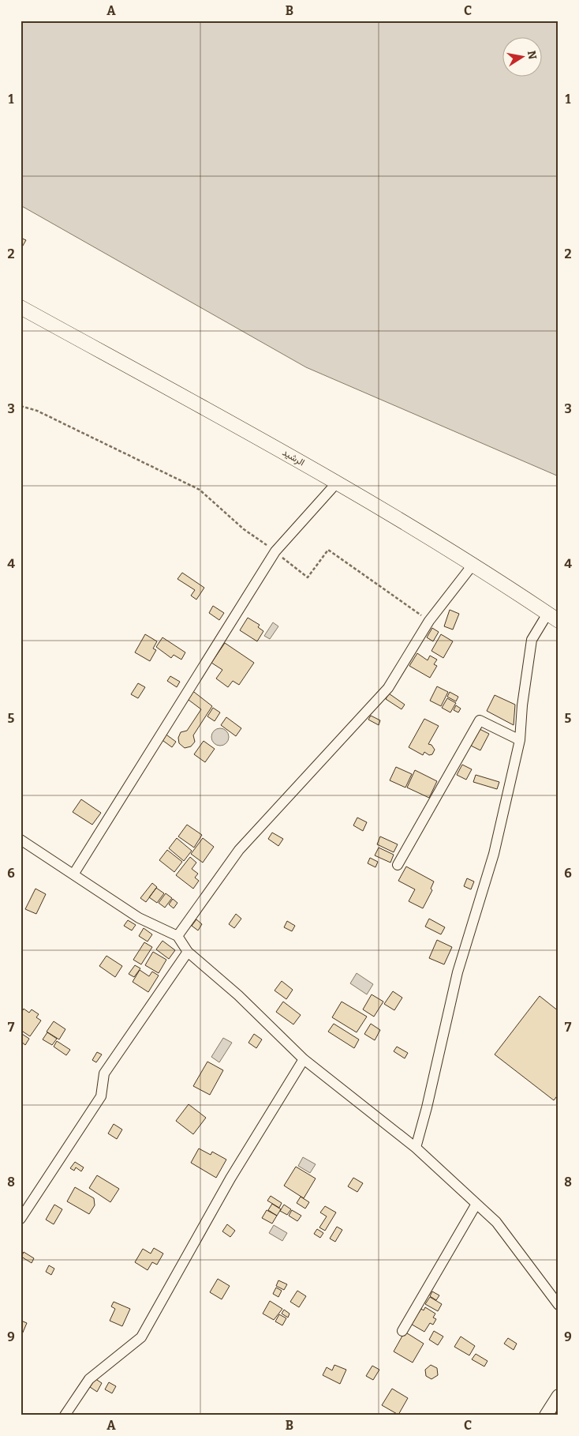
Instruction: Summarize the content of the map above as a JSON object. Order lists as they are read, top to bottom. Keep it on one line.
{"streets":{"main road":["الرشيد"]},"north":"right","grid":{"columns":["A","B","C"],"rows":["1","2","3","4","5","6","7","8","9"]}}
